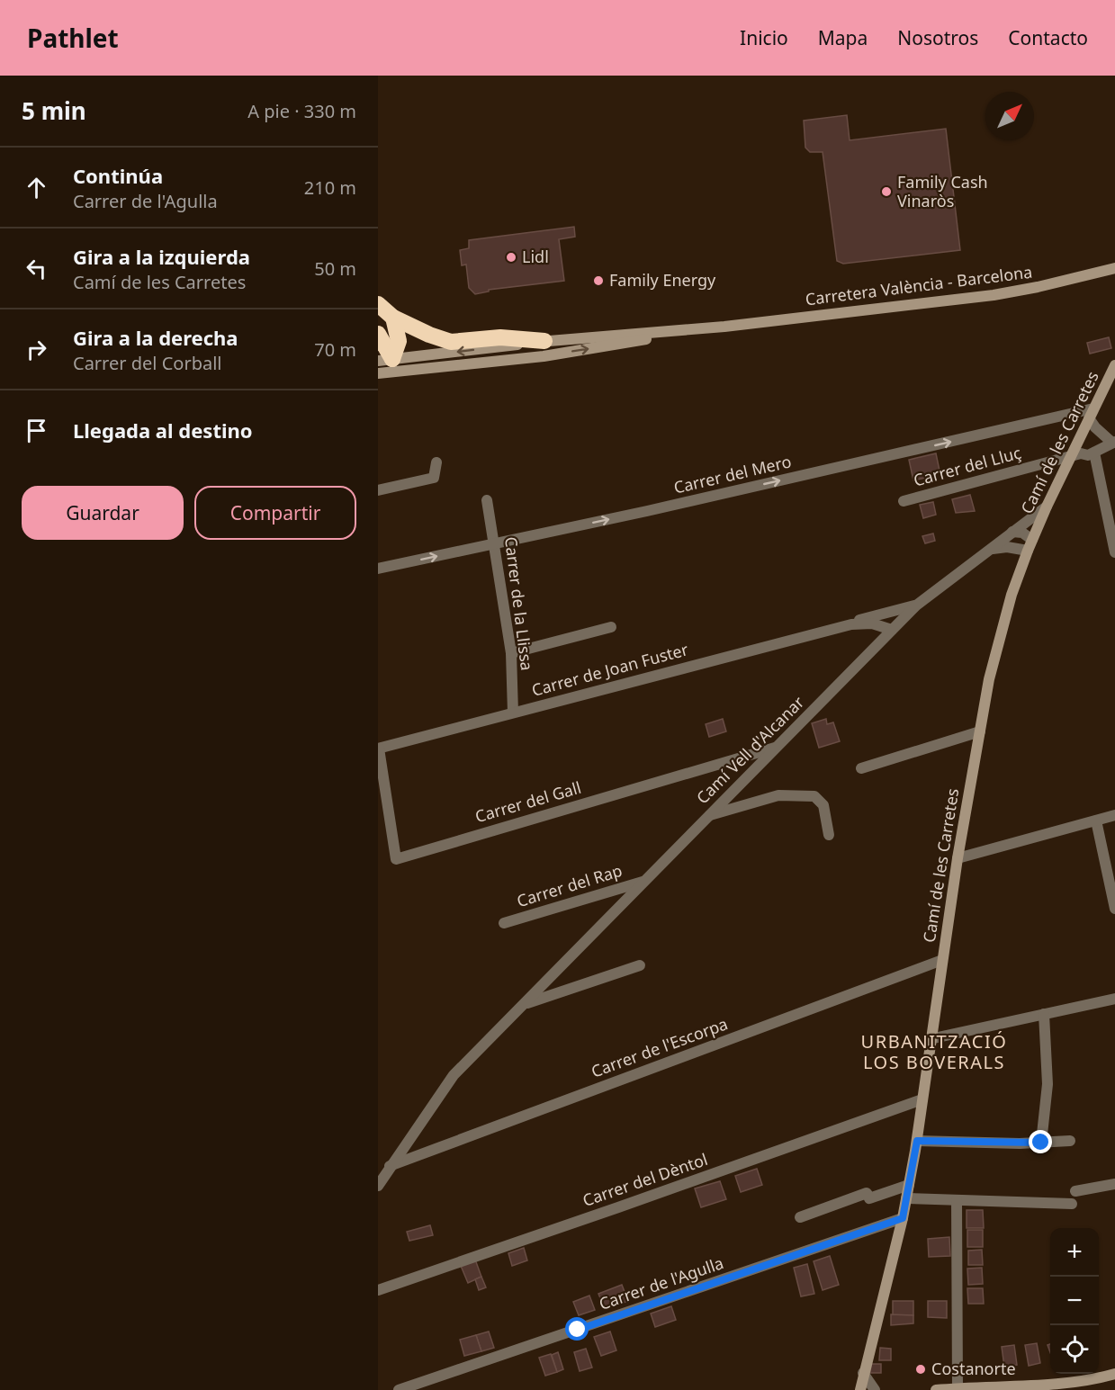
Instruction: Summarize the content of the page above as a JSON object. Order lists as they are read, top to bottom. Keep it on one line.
{"streets":{"street":["Carretera València - Barcelona","Camí de les Carretes","Carrer del Lluç","Carrer del Mero","Carrer de la Llissa","Carrer de Joan Fuster","Camí Vell d'Alcanar","Carrer del Gall","Carrer del Rap","Carrer de l'Escorpa","Carrer del Dèntol","Carrer de l'Agulla"]},"crossings":[["Camí de les Carretes","Carrer del Lluç"],["Camí de les Carretes","Carrer del Mero"],["Camí de les Carretes","Camí Vell d'Alcanar"],["Camí de les Carretes","Carrer de l'Escorpa"],["Camí de les Carretes","Carrer del Dèntol"],["Camí de les Carretes","Carrer de l'Agulla"],["Carrer del Mero","Carrer de la Llissa"],["Carrer de la Llissa","Carrer de Joan Fuster"],["Carrer de Joan Fuster","Camí Vell d'Alcanar"],["Carrer de Joan Fuster","Carrer del Gall"],["Camí Vell d'Alcanar","Carrer del Gall"],["Camí Vell d'Alcanar","Carrer del Rap"],["Camí Vell d'Alcanar","Carrer de l'Escorpa"]],"one_way":["Carrer del Mero"],"districts":["URBANITZACIÓ LOS BOVERALS"],"places":["Family Cash Vinaròs","Lidl","Family Energy","Costanorte"],"north":"top right","page":{"header":"Pathlet","nav":["Inicio","Mapa","Nosotros","Contacto"],"heading":["5 min","A pie · 330 m"],"list":[["Continúa","Carrer de l'Agulla","210 m"],["Gira a la izquierda","Camí de les Carretes","50 m"],["Gira a la derecha","Carrer del Corball","70 m"],"Llegada al destino"],"buttons":["Guardar","Compartir"],"map_buttons":["+","−"]}}
